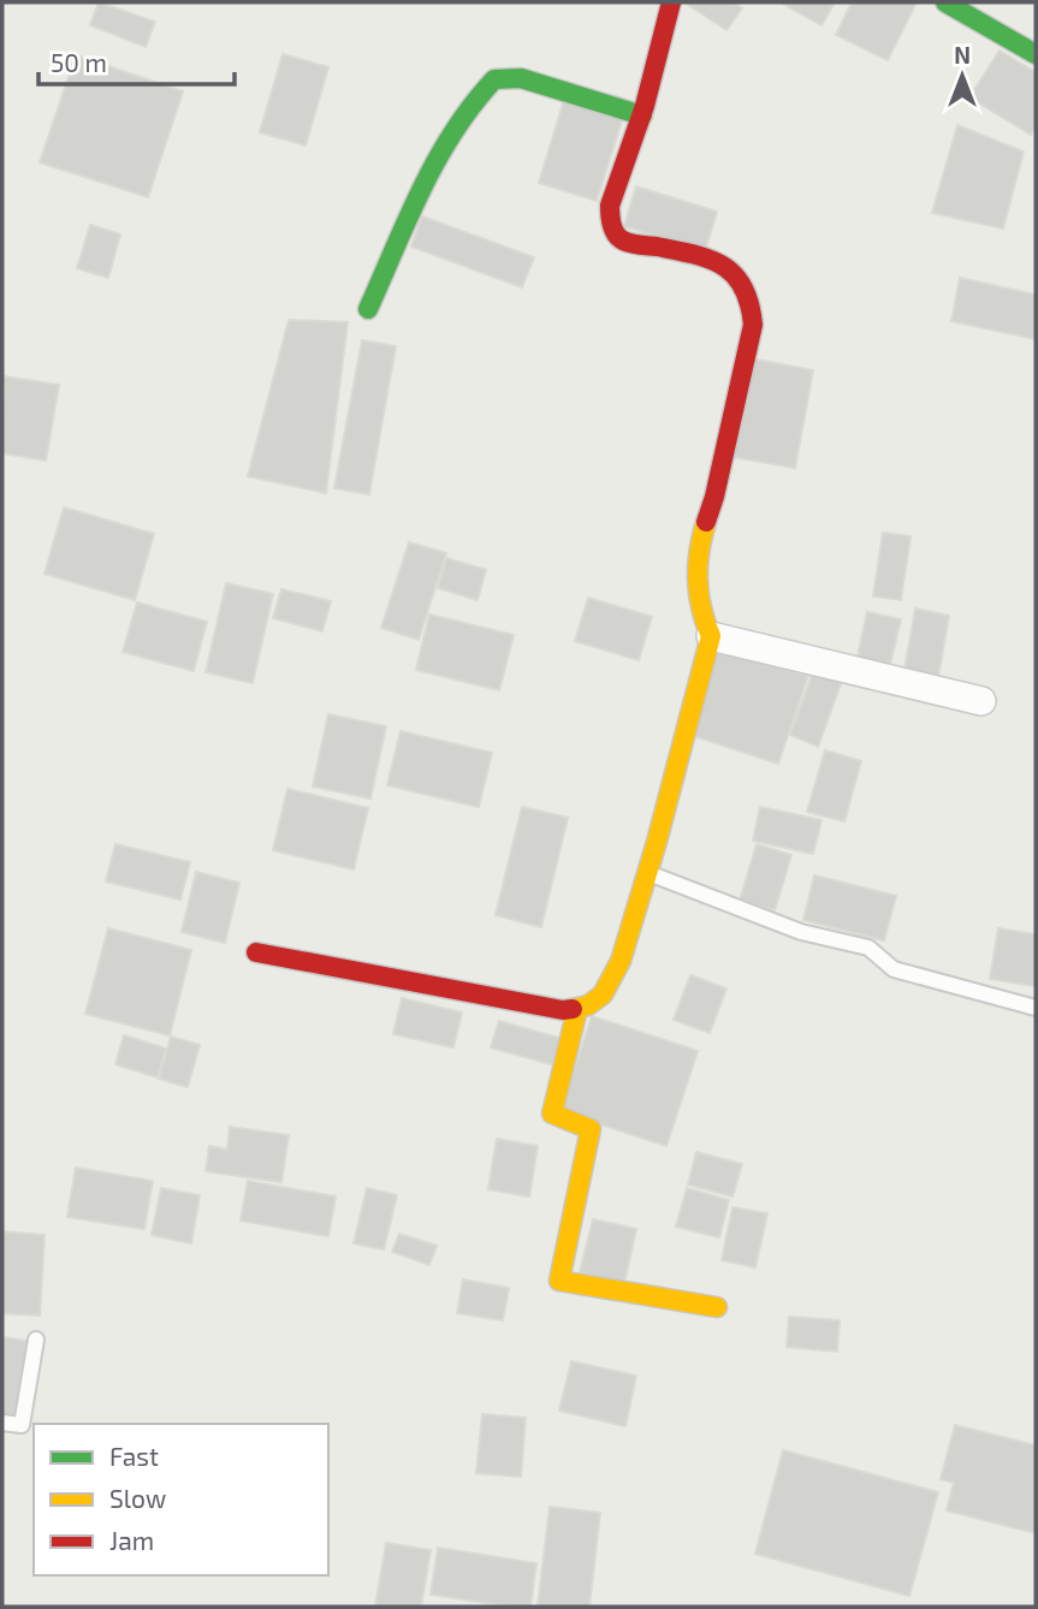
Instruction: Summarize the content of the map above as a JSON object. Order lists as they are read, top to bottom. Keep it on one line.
{"legend":["Fast","Slow","Jam"],"scale_bar":"50 m","north":"top"}
